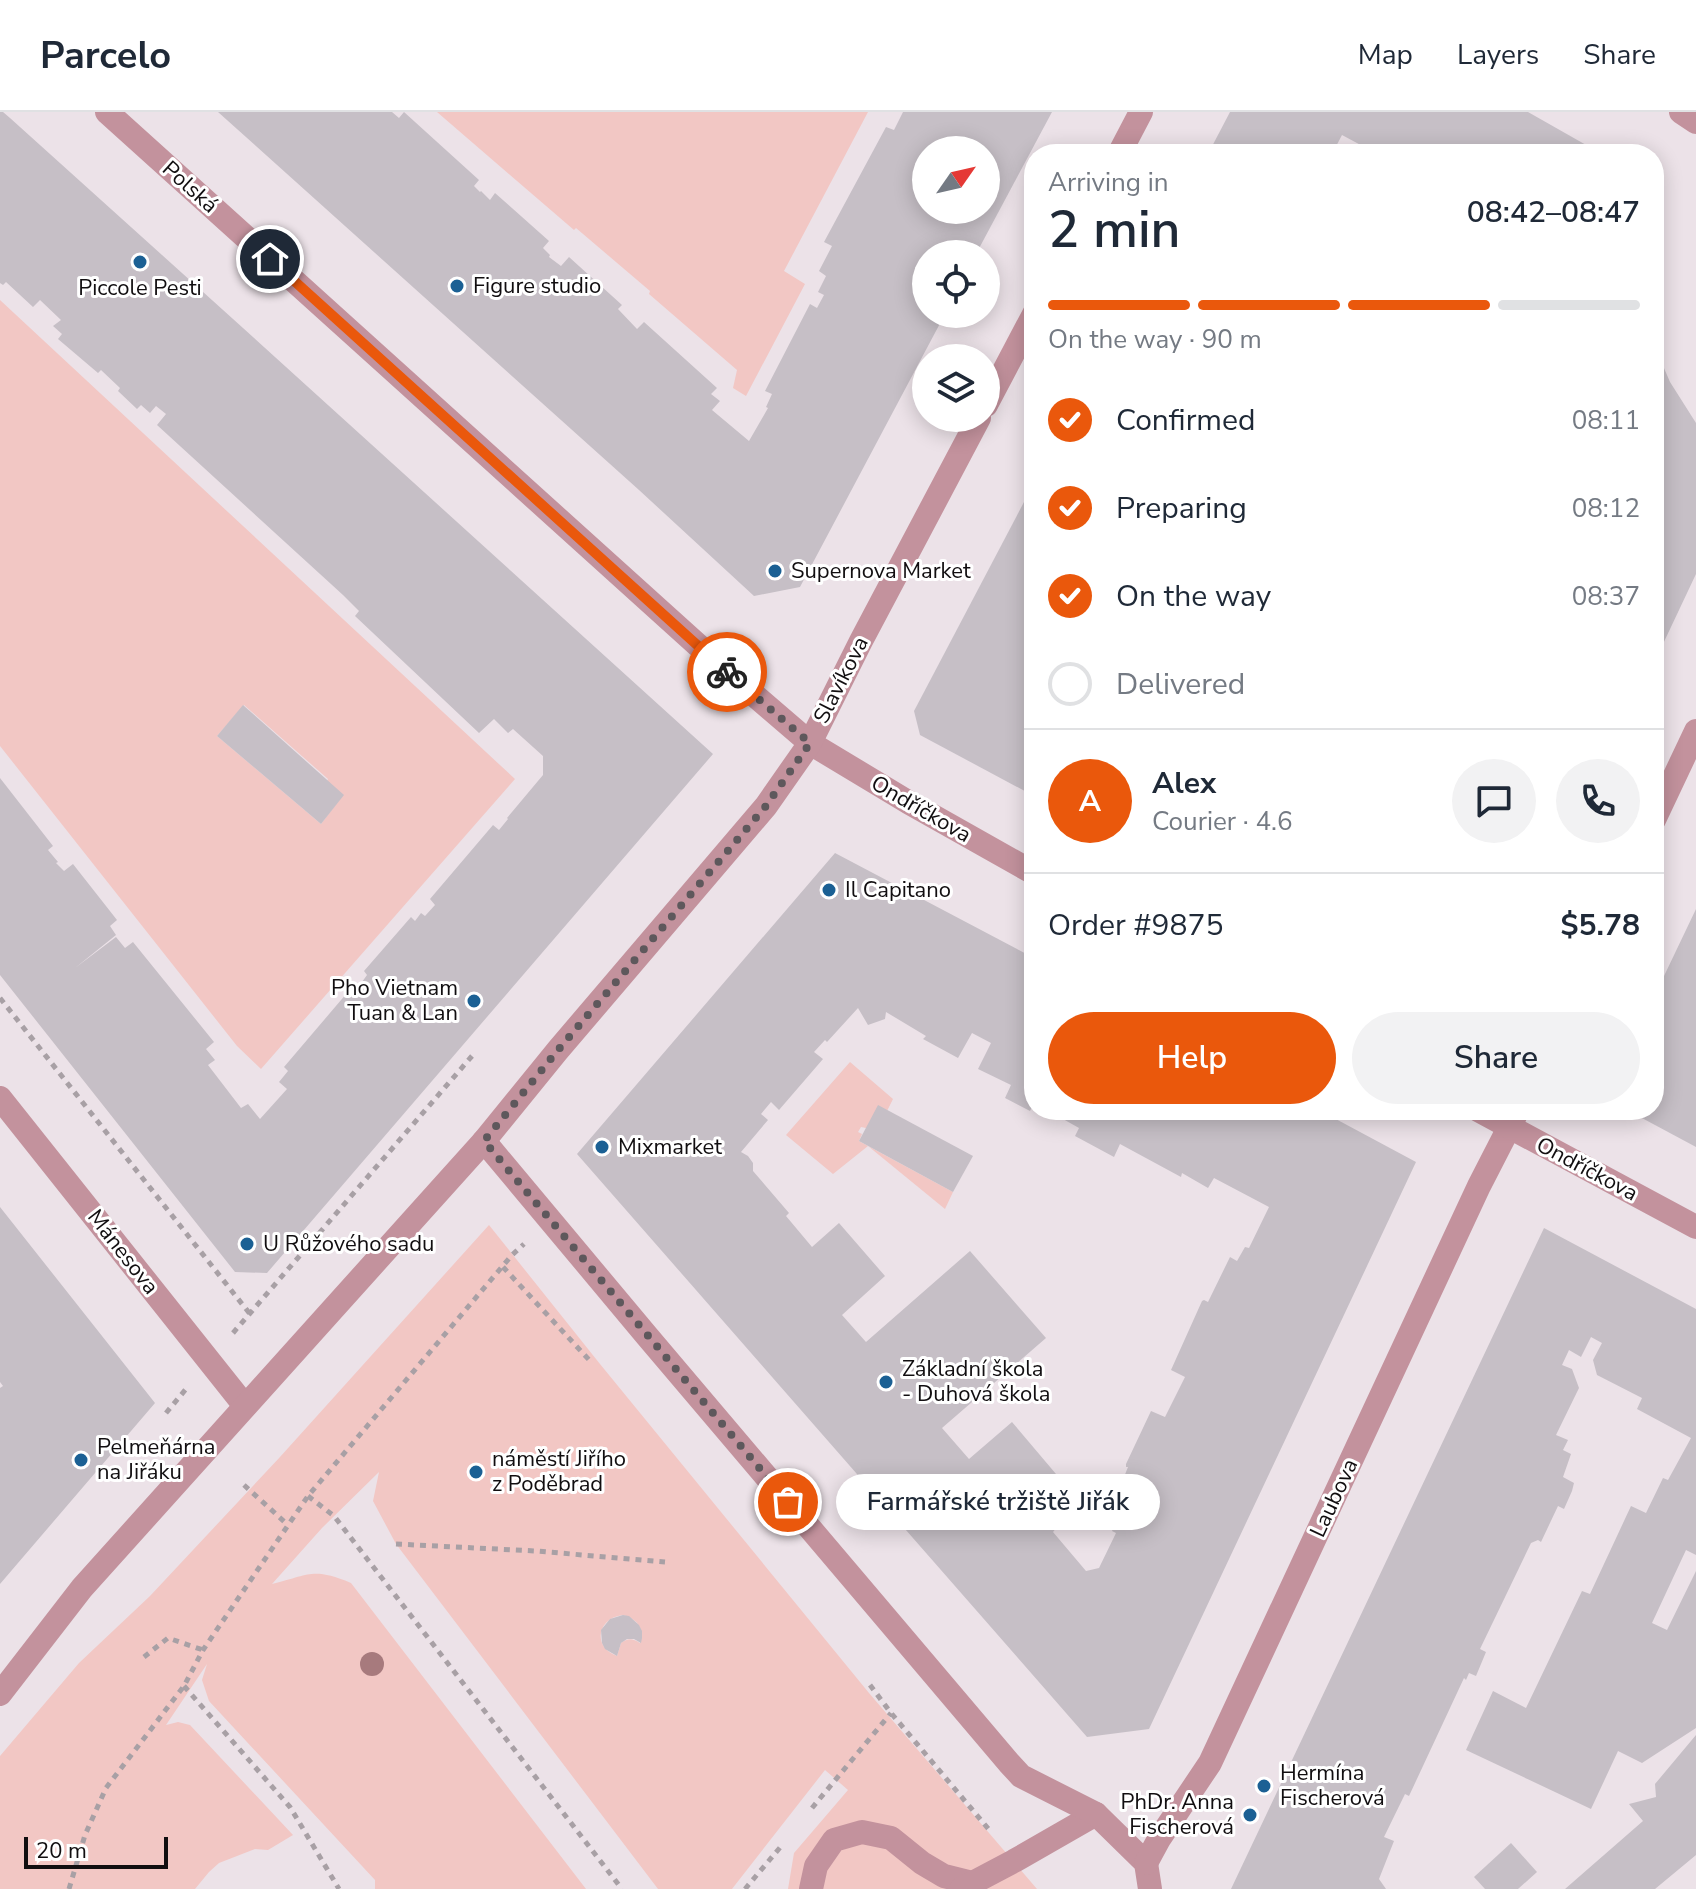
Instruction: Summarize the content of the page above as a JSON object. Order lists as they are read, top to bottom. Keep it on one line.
{"streets":{"street":["Polská","Slavíkova","Ondříčkova","Mánesova","Laubova"]},"crossings":[["Polská","Slavíkova"],["Polská","Ondříčkova"],["Slavíkova","Ondříčkova"]],"places":["Piccole Pesti","Figure studio","Supernova Market","Il Capitano","Pho Vietnam Tuan & Lan","Mixmarket","U Růžového sadu","Základní škola - Duhová škola","Pelmeňárna na Jiřáku","náměstí Jiřího z Poděbrad","Farmářské tržiště Jiřák","Hermína Fischerová","PhDr. Anna Fischerová"],"scale_bar":"20 m","north":"top right","page":{"header":"Parcelo","nav":["Map","Layers","Share"],"heading":["2 min","Arriving in","08:42–08:47"],"panel":["Alex","Courier · 4.6","Order #9875","$5.78"],"bar":"On the way · 90 m","list":[["Confirmed","08:11"],["Preparing","08:12"],["On the way","08:37"],"Delivered"],"round":"A","buttons":["Help","Share"],"bubble":"Farmářské tržiště Jiřák","scale":"20 m"}}
